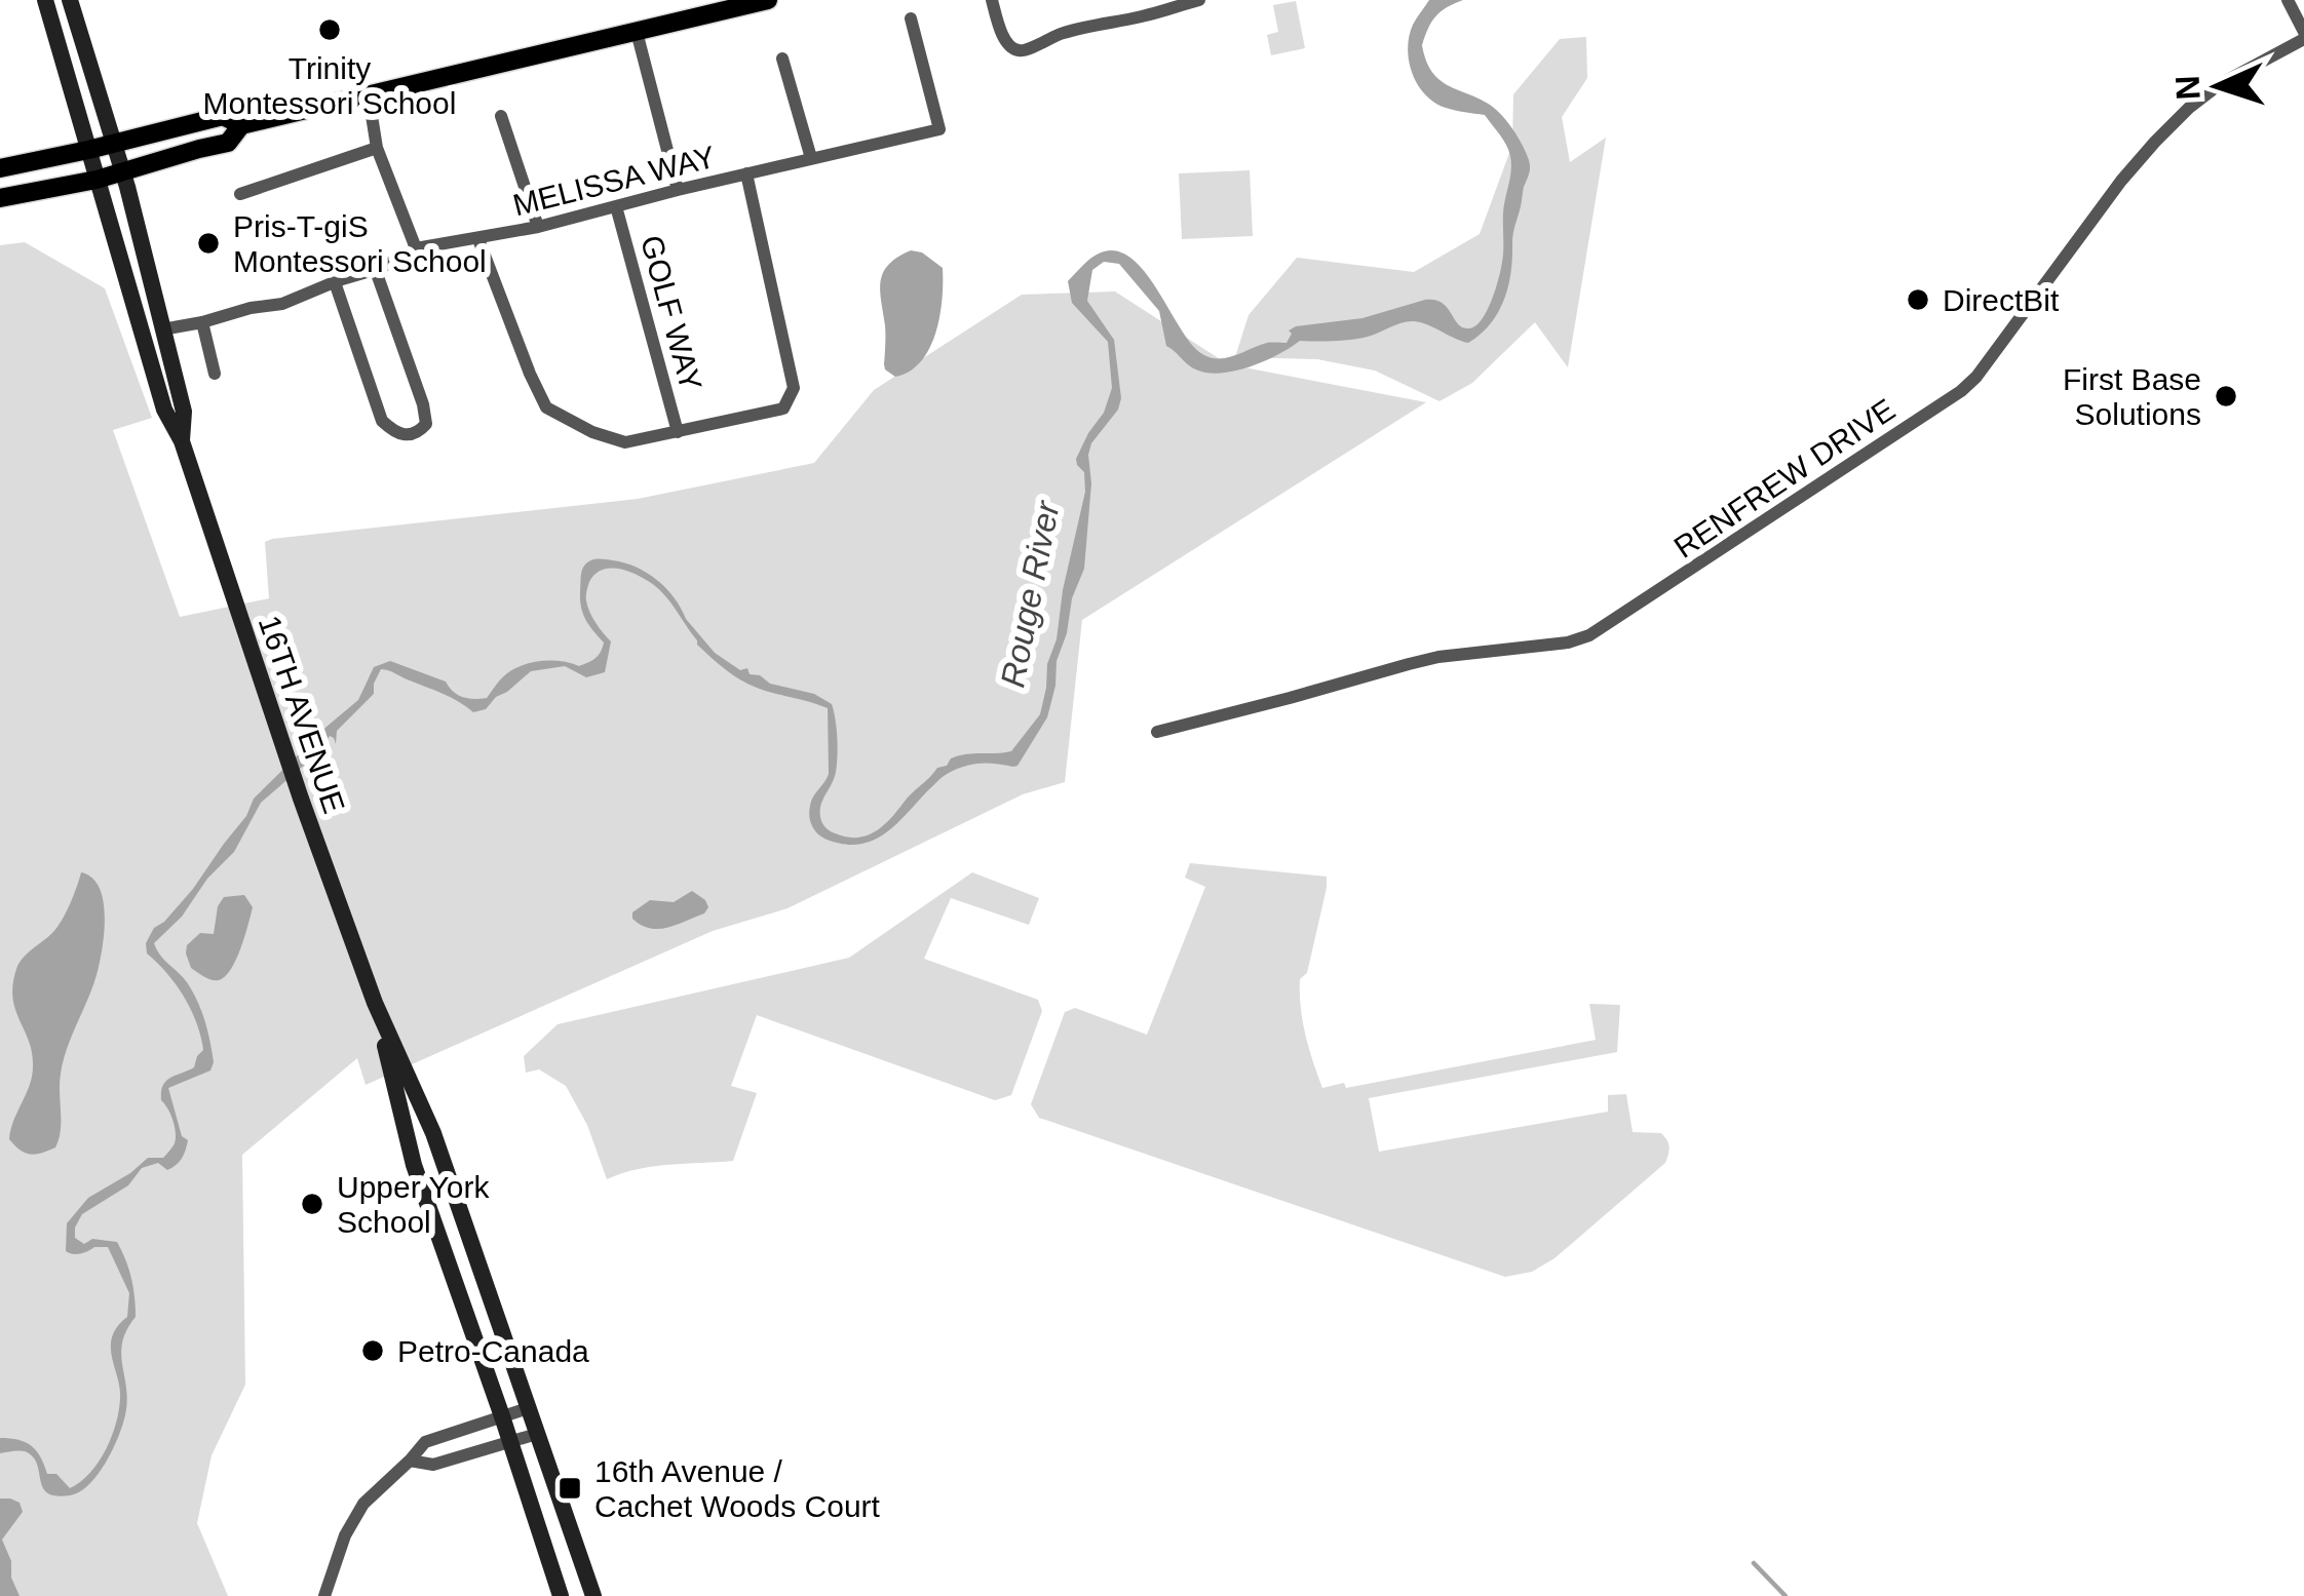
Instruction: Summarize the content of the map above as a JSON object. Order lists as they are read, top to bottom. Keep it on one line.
{"streets":{"main road":["16TH AVENUE"],"street":["MELISSA WAY","GOLF WAY","RENFREW DRIVE"]},"crossings":[["MELISSA WAY","GOLF WAY"],["MELISSA WAY","16TH AVENUE"]],"water":["Rouge River"],"places":{"other":["Trinity Montessori School","Pris-T-giS Montessori School","DirectBit","First Base Solutions","Upper York School","Petro-Canada"],"transit":["16th Avenue / Cachet Woods Court"]},"north":"left"}
